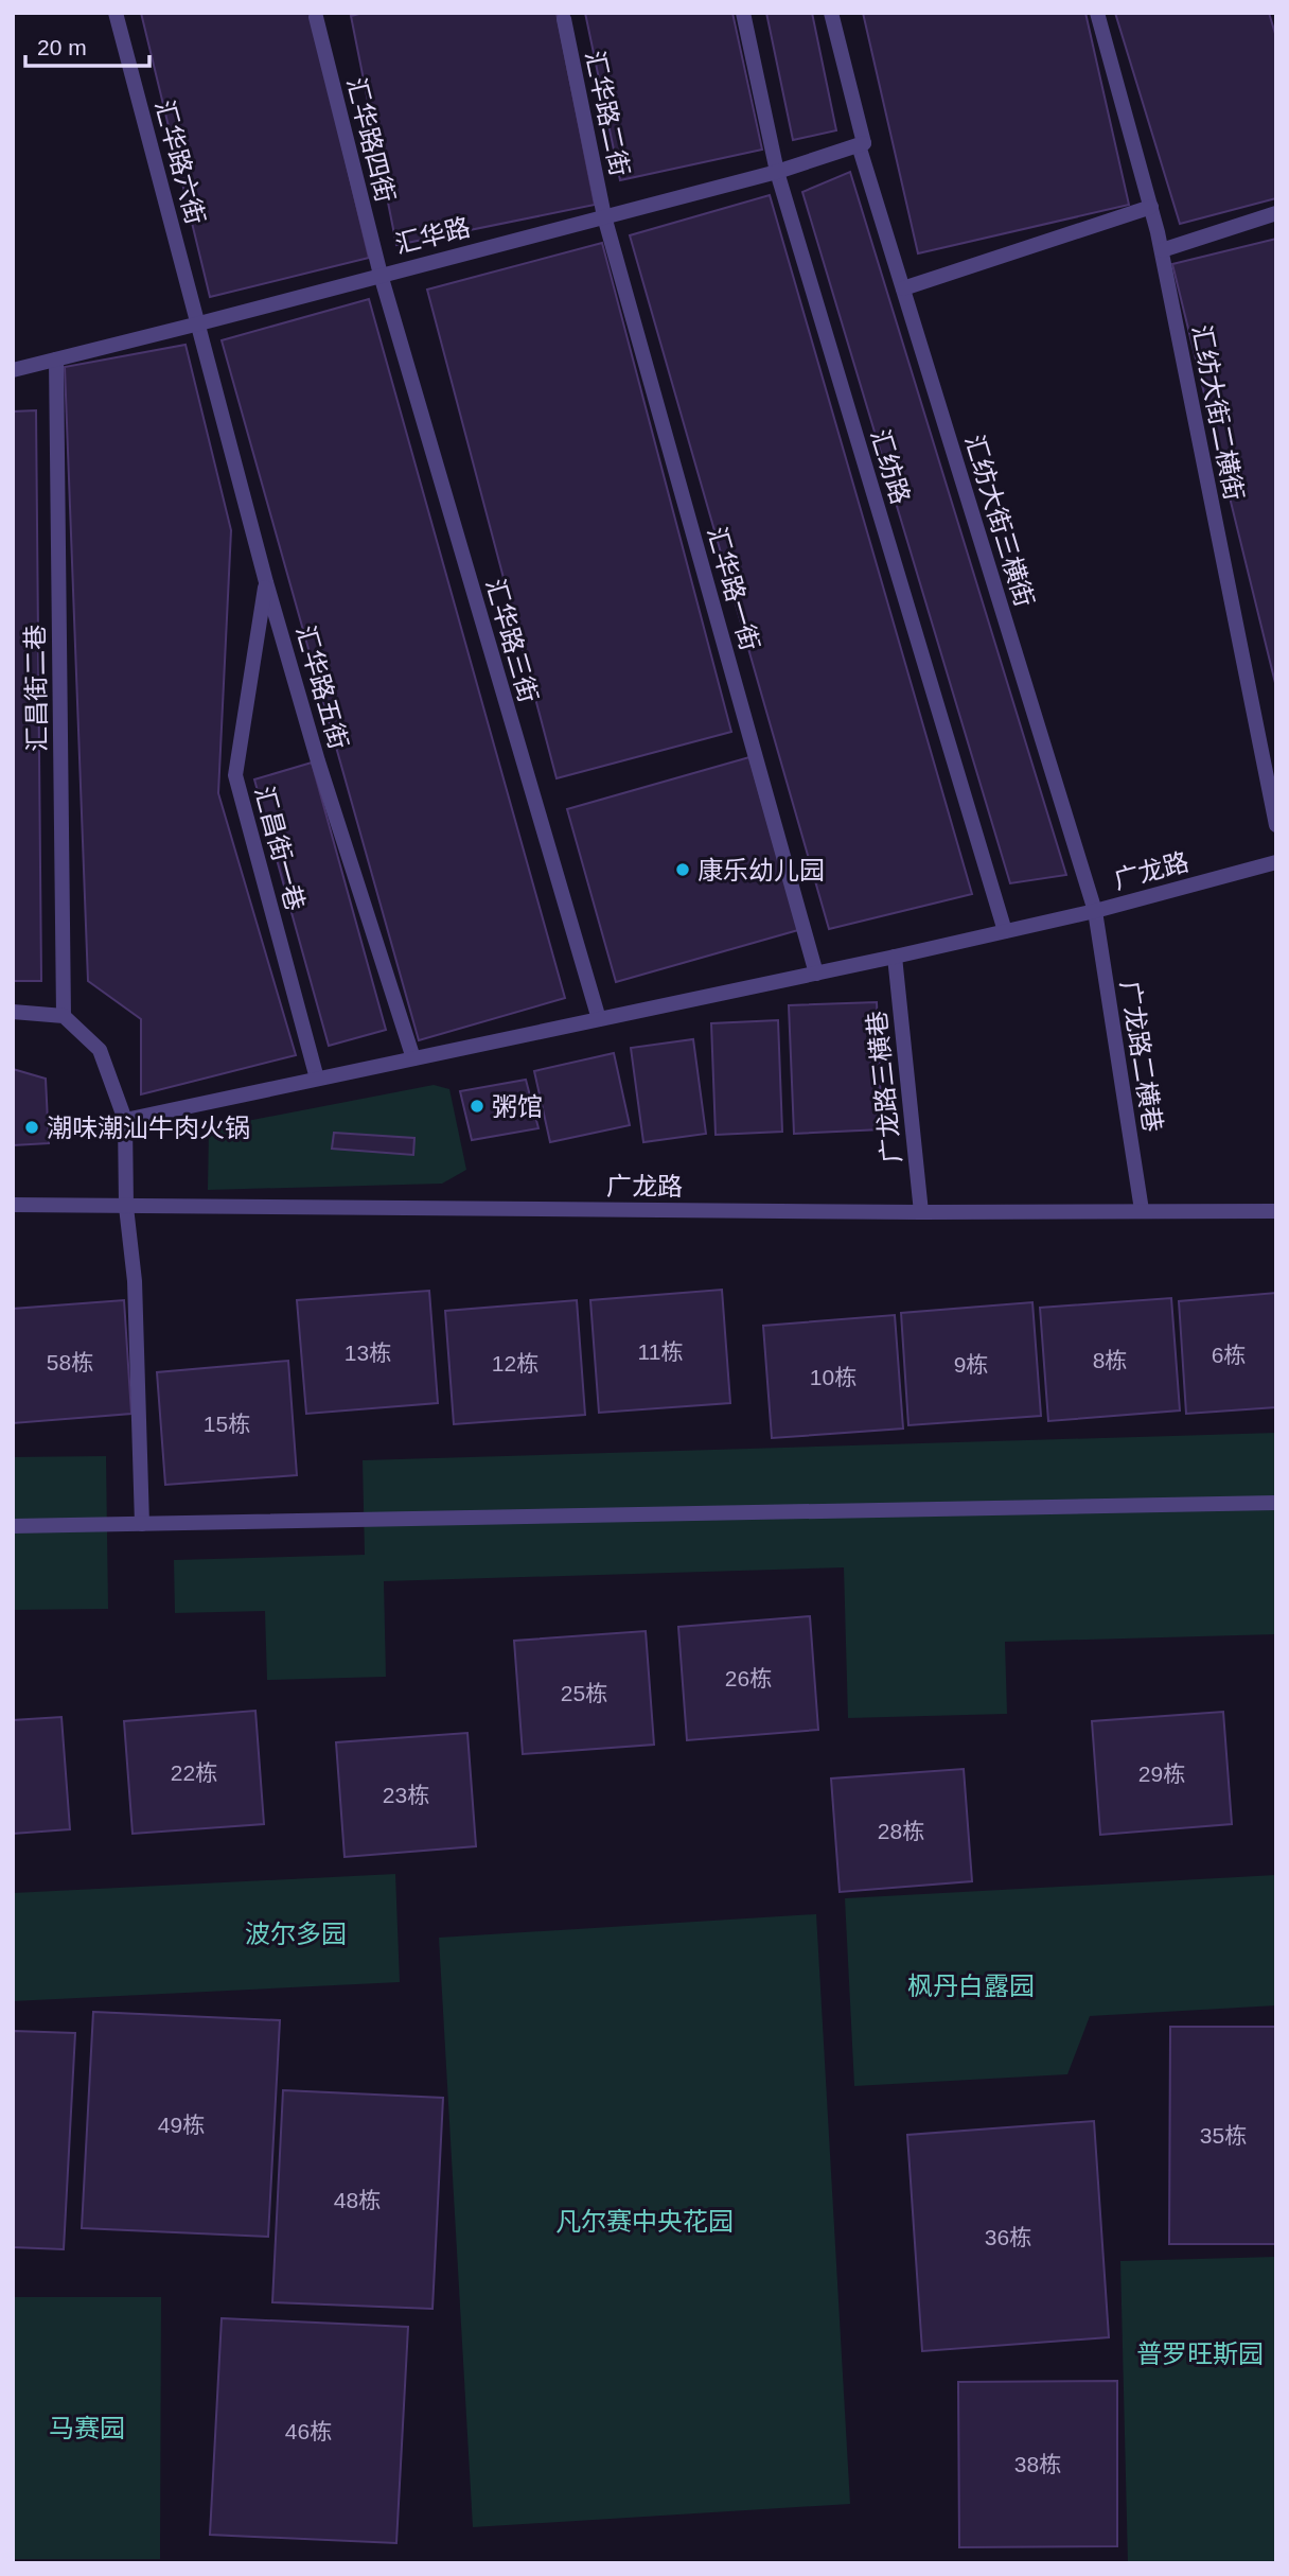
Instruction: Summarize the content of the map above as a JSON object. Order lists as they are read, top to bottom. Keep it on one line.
{"streets":{"street":["汇华路二街","汇华路四街","汇华路六街","汇华路","汇纺大街二横街","汇纺路","汇纺大街三横街","汇华路一街","汇华路三街","汇华路五街","汇昌街二巷","汇昌街一巷","广龙路","广龙路二横巷","广龙路三横巷"]},"crossings":[["汇华路二街","汇华路"],["汇华路二街","汇华路一街"],["汇华路四街","汇华路"],["汇华路四街","汇华路三街"],["汇华路六街","汇华路"],["汇华路六街","汇华路五街"],["汇华路","汇纺路"],["汇华路","汇纺大街三横街"],["汇华路","汇华路一街"],["汇华路","汇华路三街"],["汇华路","汇华路五街"],["汇华路","汇昌街二巷"],["汇纺路","广龙路"],["汇纺大街三横街","广龙路"],["汇纺大街三横街","广龙路二横巷"],["汇华路一街","广龙路"],["汇华路三街","广龙路"],["汇华路五街","汇昌街一巷"],["汇华路五街","广龙路"],["汇昌街一巷","广龙路"],["广龙路","广龙路二横巷"],["广龙路","广龙路三横巷"]],"parks":["波尔多园","枫丹白露园","凡尔赛中央花园","普罗旺斯园","马赛园"],"places":["康乐幼儿园","粥馆","潮味潮汕牛肉火锅"],"house_numbers":["11栋","13栋","6栋","8栋","58栋","12栋","9栋","10栋","15栋","26栋","25栋","22栋","29栋","23栋","28栋","49栋","35栋","48栋","36栋","46栋","38栋"],"scale_bar":"20 m"}
